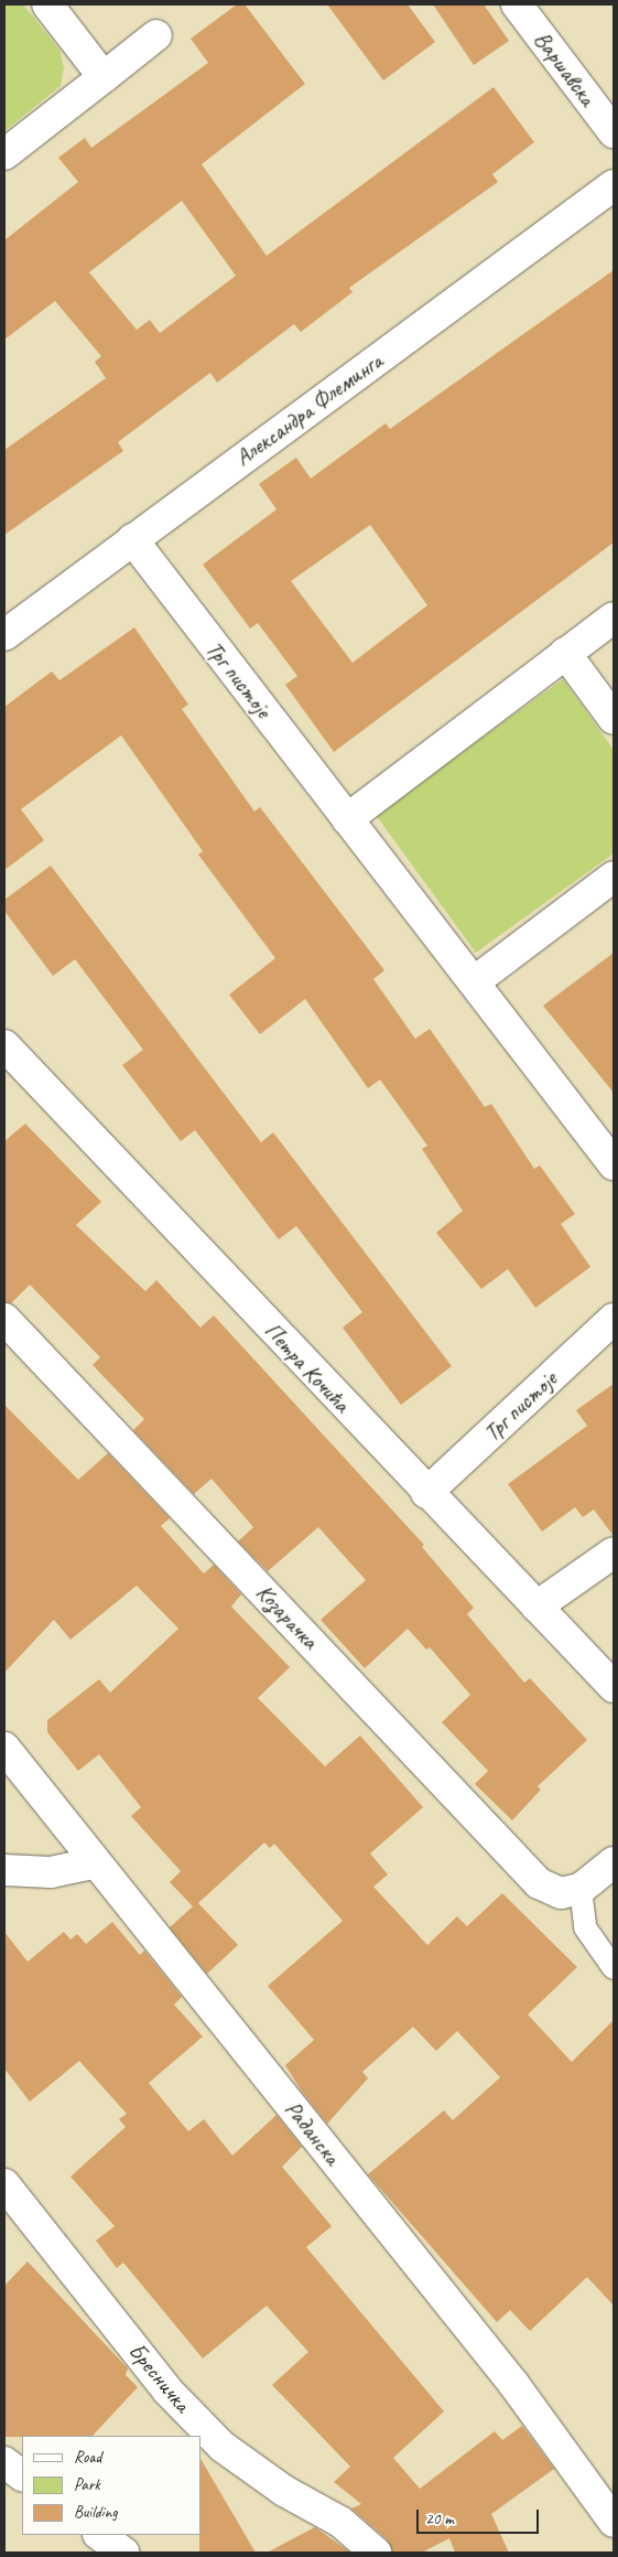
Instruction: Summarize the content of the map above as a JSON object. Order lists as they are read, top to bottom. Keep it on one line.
{"streets":{"street":["Варшавска","Александра Флеминга","Трг пистоје","Петра Кочића","Козарачка","Раданска","Бресничка"]},"crossings":[["Александра Флеминга","Трг пистоје"],["Трг пистоје","Петра Кочића"]],"legend":["Road","Park","Building"],"scale_bar":"20 m"}
